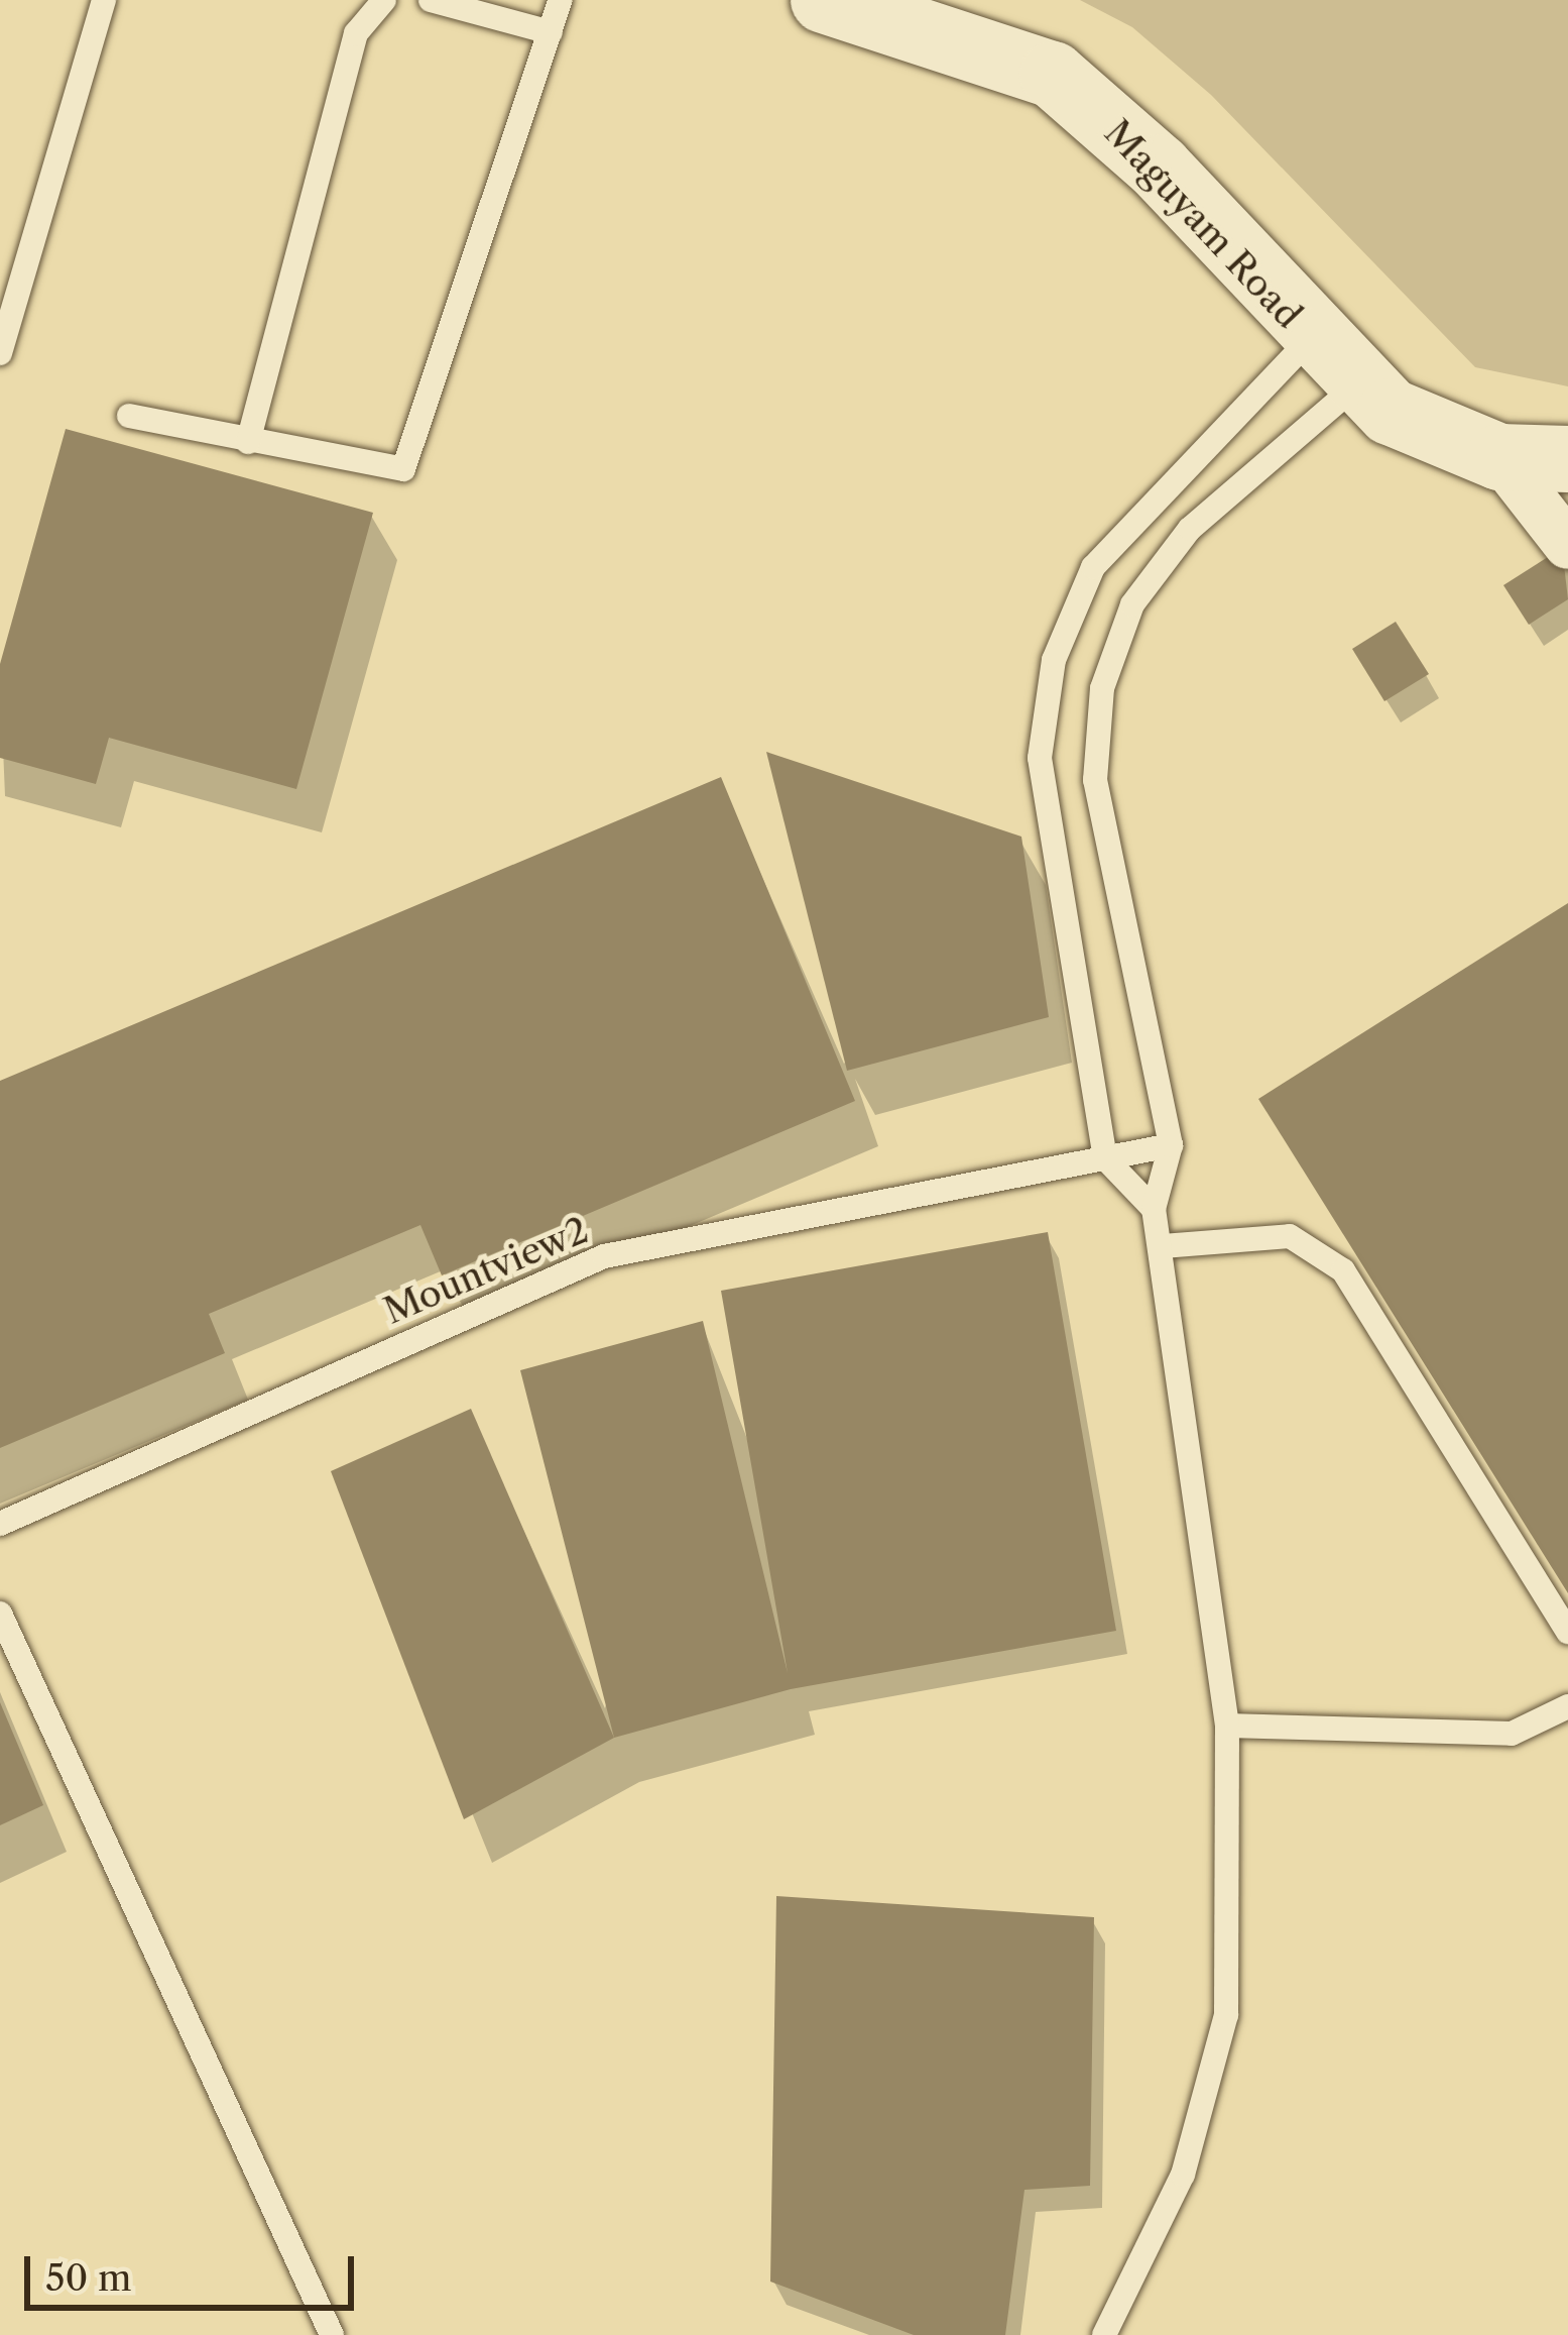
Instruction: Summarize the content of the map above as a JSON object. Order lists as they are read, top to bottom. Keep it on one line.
{"streets":{"main road":["Maguyam Road"],"lane":["Mountview2"]},"scale_bar":"50 m"}
